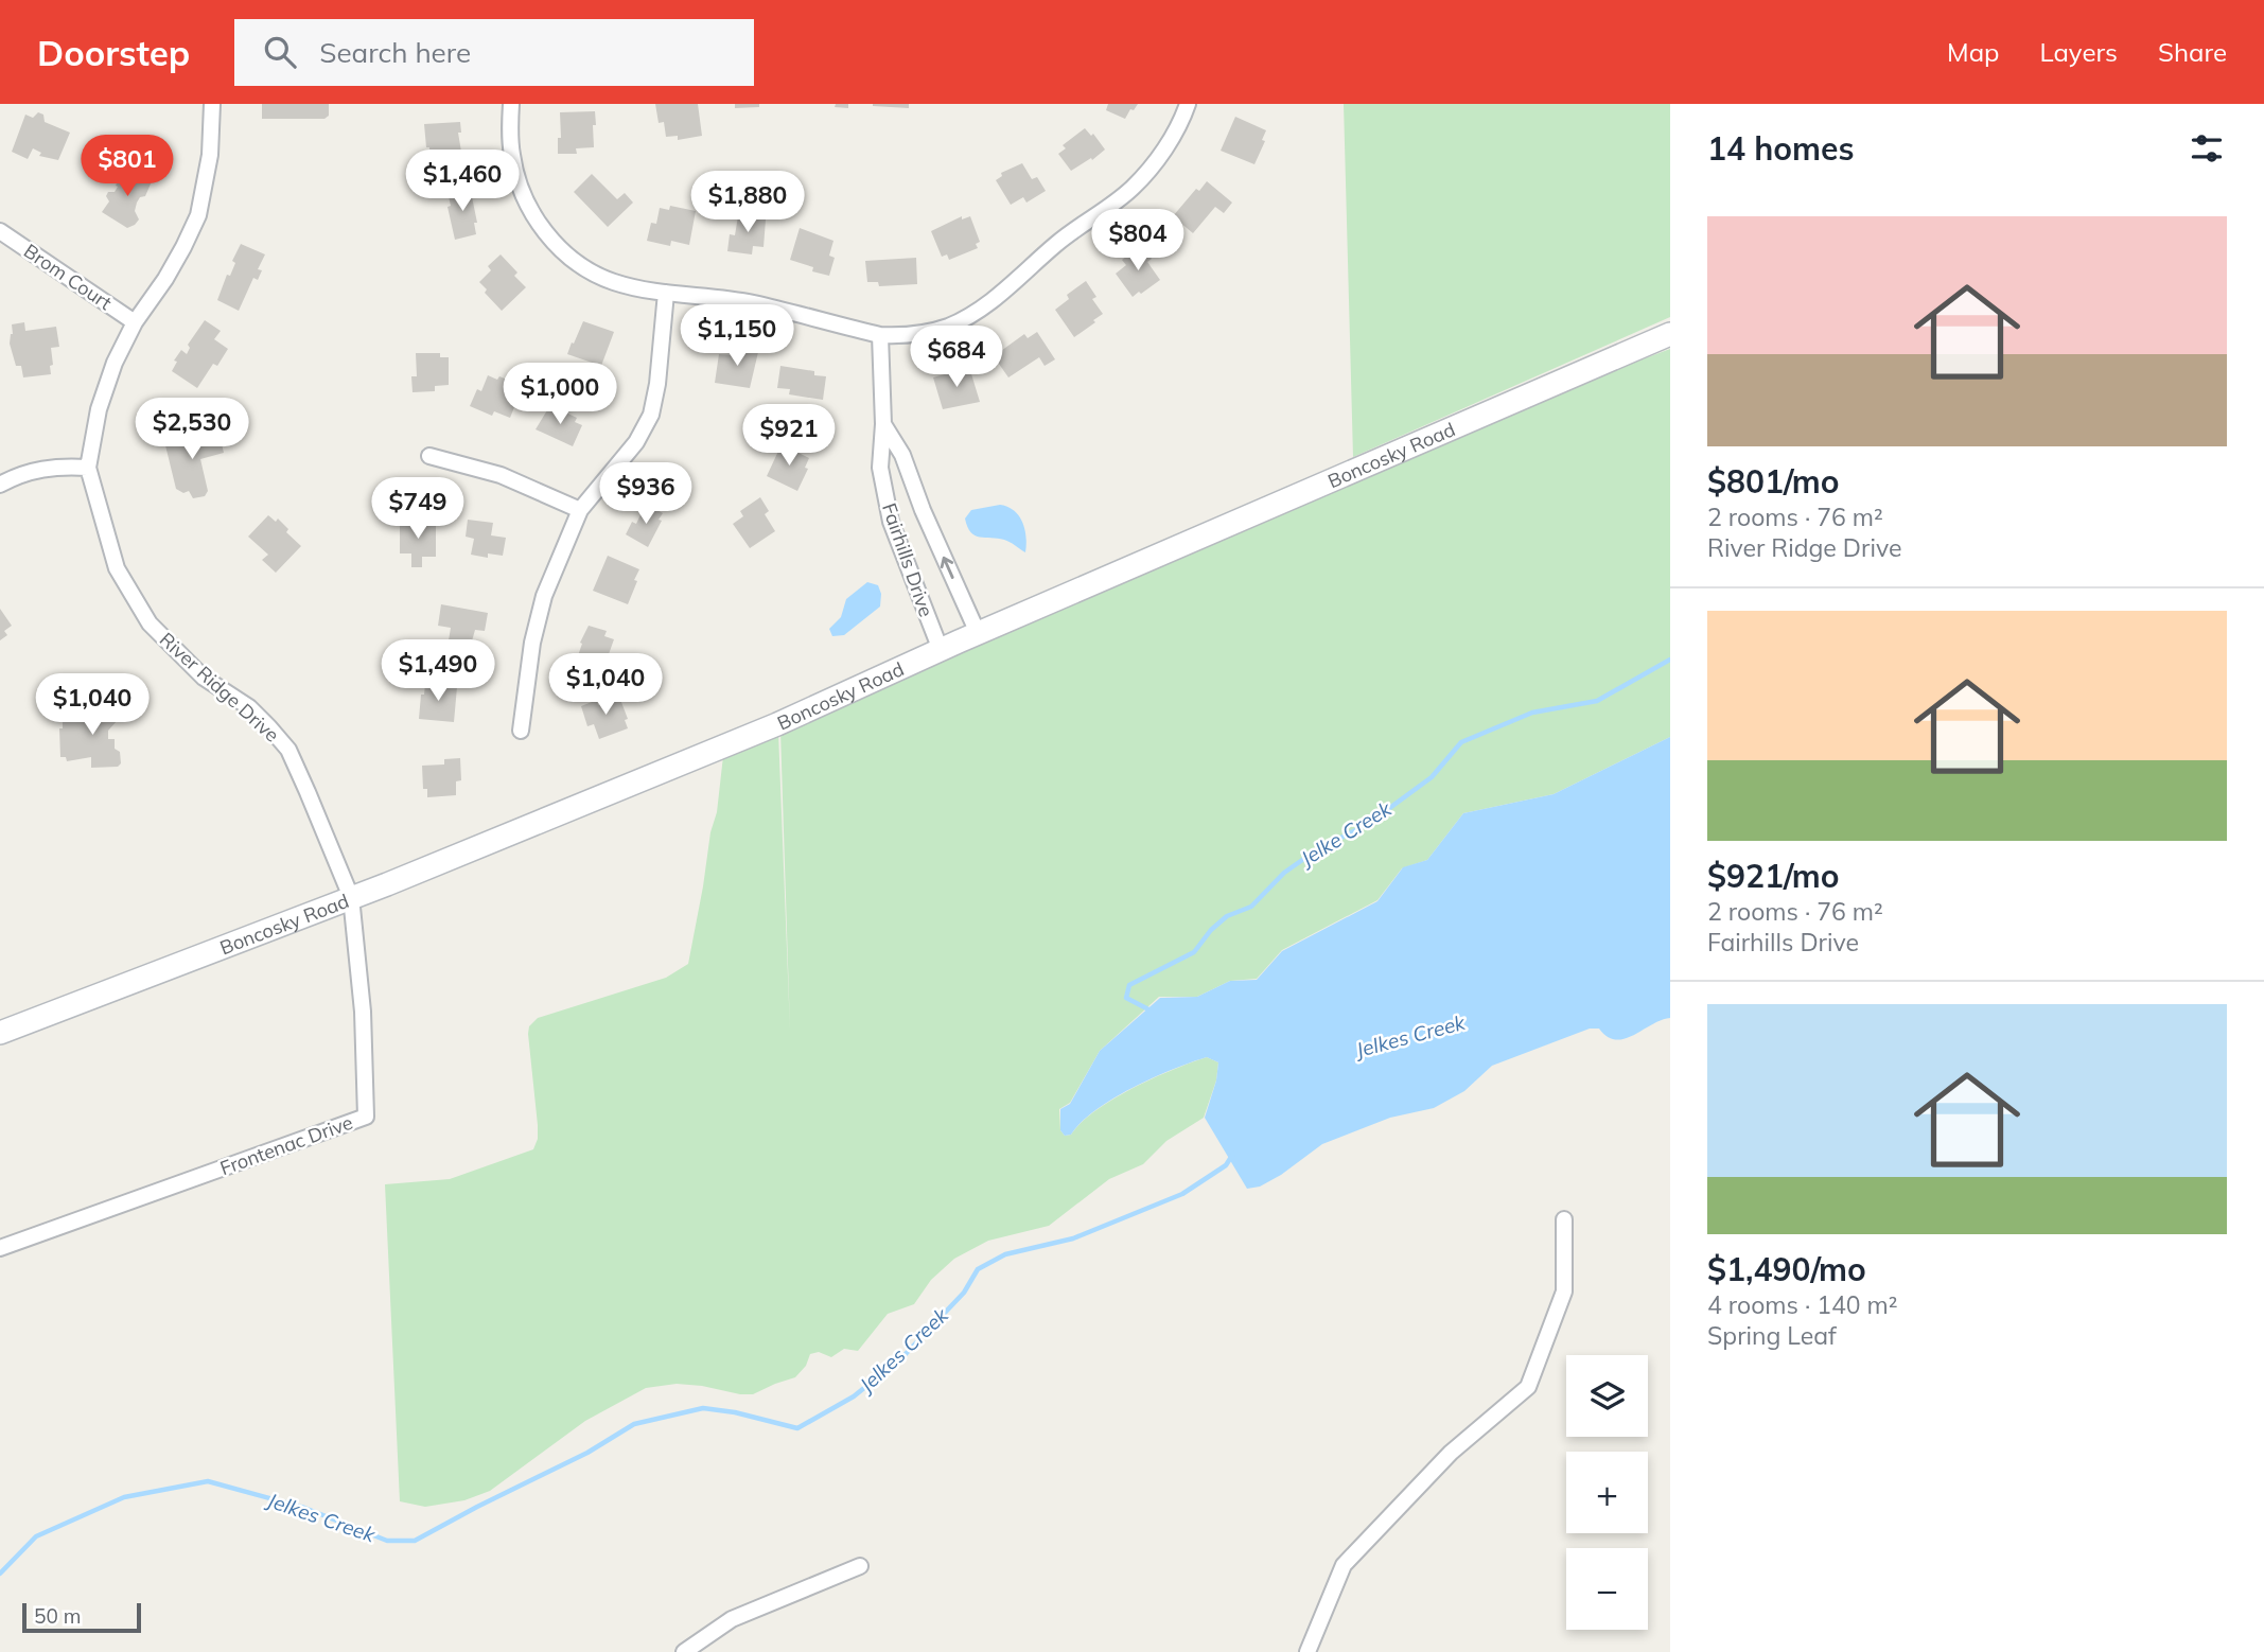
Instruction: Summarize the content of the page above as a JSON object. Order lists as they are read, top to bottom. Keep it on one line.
{"streets":{"street":["Brom Court","Boncosky Road","Fairhills Drive","River Ridge Drive","Frontenac Drive"]},"crossings":[["Brom Court","River Ridge Drive"],["Boncosky Road","Fairhills Drive"],["Boncosky Road","River Ridge Drive"],["Boncosky Road","Frontenac Drive"],["River Ridge Drive","Frontenac Drive"]],"water":["Jelke Creek","Jelkes Creek"],"scale_bar":"50 m","page":{"header":"Doorstep","search":"Search here","nav":["Map","Layers","Share"],"heading":"14 homes","price":["$801","$1,460","$1,880","$804","$1,150","$684","$1,000","$2,530","$921","$936","$749","$1,490","$1,040","$1,040"],"list":[{"name":"$801/mo","note":"2 rooms · 76 m² · River Ridge Drive"},{"name":"$921/mo","note":"2 rooms · 76 m² · Fairhills Drive"},{"name":"$1,490/mo","note":"4 rooms · 140 m² · Spring Leaf"}],"map_buttons":["+","−"],"scale":"50 m"}}
